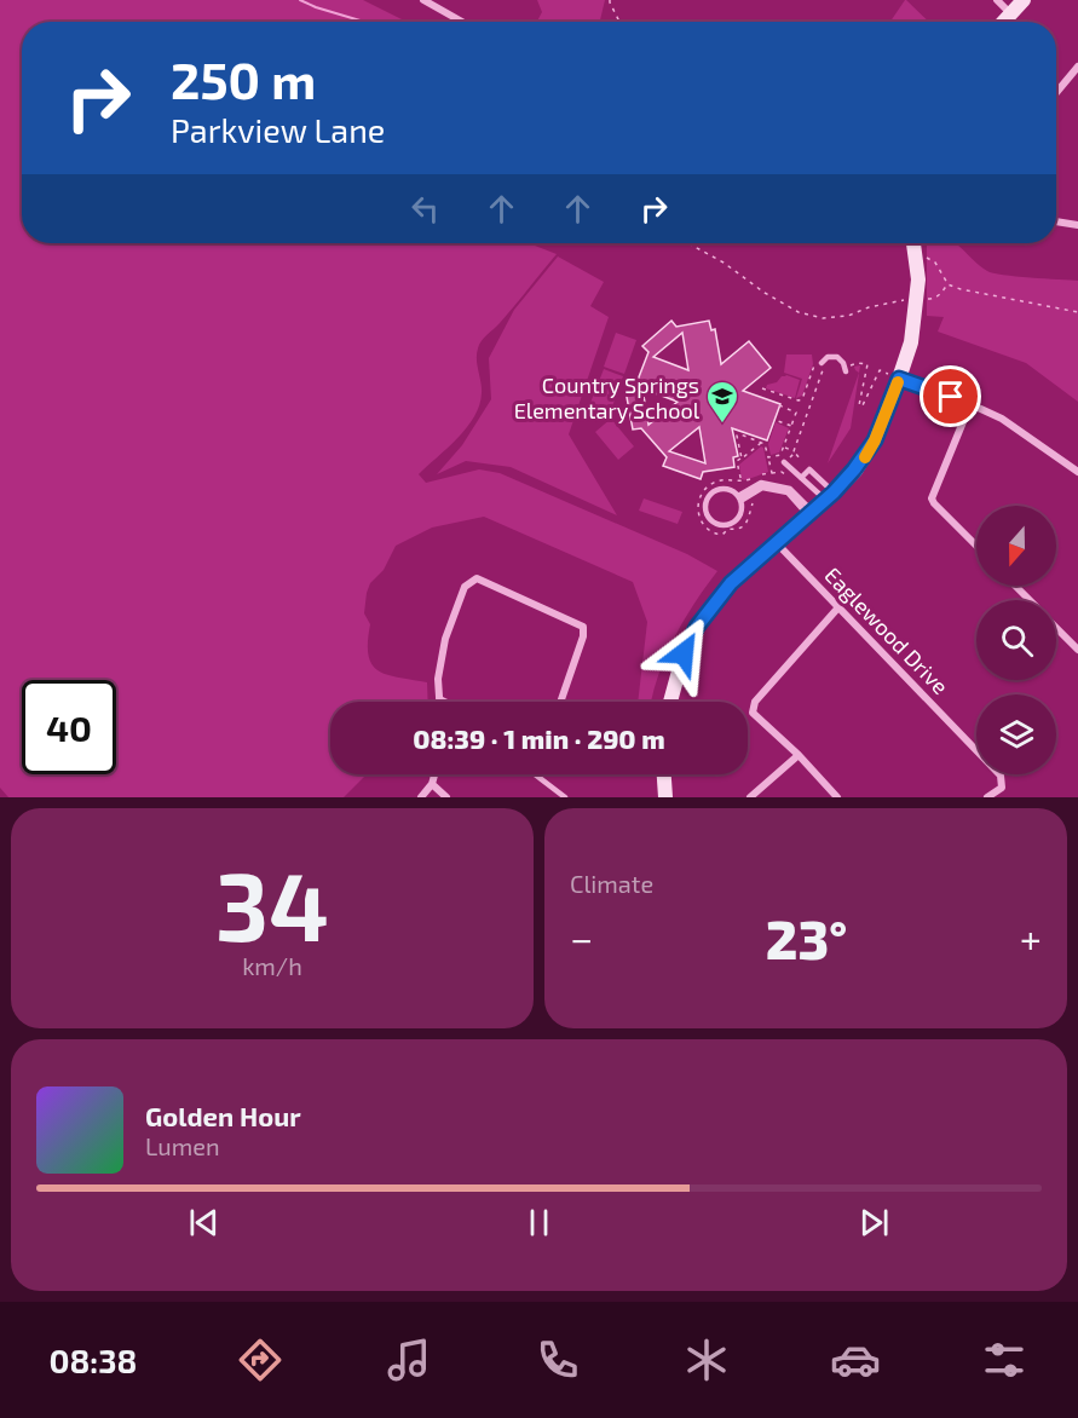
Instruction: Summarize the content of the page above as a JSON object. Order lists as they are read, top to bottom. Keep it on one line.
{"streets":{"street":["Eaglewood Drive"]},"places":{"school or university":["Country Springs Elementary School"]},"north":"bottom","page":{"turn":["250 m","Parkview Lane"],"limit":"40","trip":"08:39 · 1 min · 290 m","tile":[["34","km/h"],"Climate"],"heat":["−","23°","+"],"song":["Golden Hour","Lumen"],"tabs":"08:38"}}
